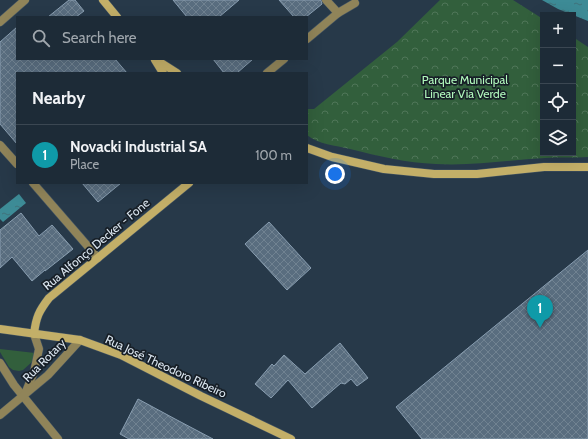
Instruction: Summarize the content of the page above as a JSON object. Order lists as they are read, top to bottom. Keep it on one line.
{"streets":{"main road":["Rua Alfonço Decker - Fone","Rua José Theodoro Ribeiro"],"street":["Rua Rotary"]},"crossings":[["Rua Alfonço Decker - Fone","Rua Rotary"],["Rua Alfonço Decker - Fone","Rua José Theodoro Ribeiro"],["Rua Rotary","Rua José Theodoro Ribeiro"]],"parks":["Parque Municipal Linear Via Verde"],"page":{"map_buttons":["+","−"],"search":"Search here","heading":"Nearby","list":[{"mark":"1","name":"Novacki Industrial SA","note":"Place","value":"100 m"}],"pins":"1"}}
